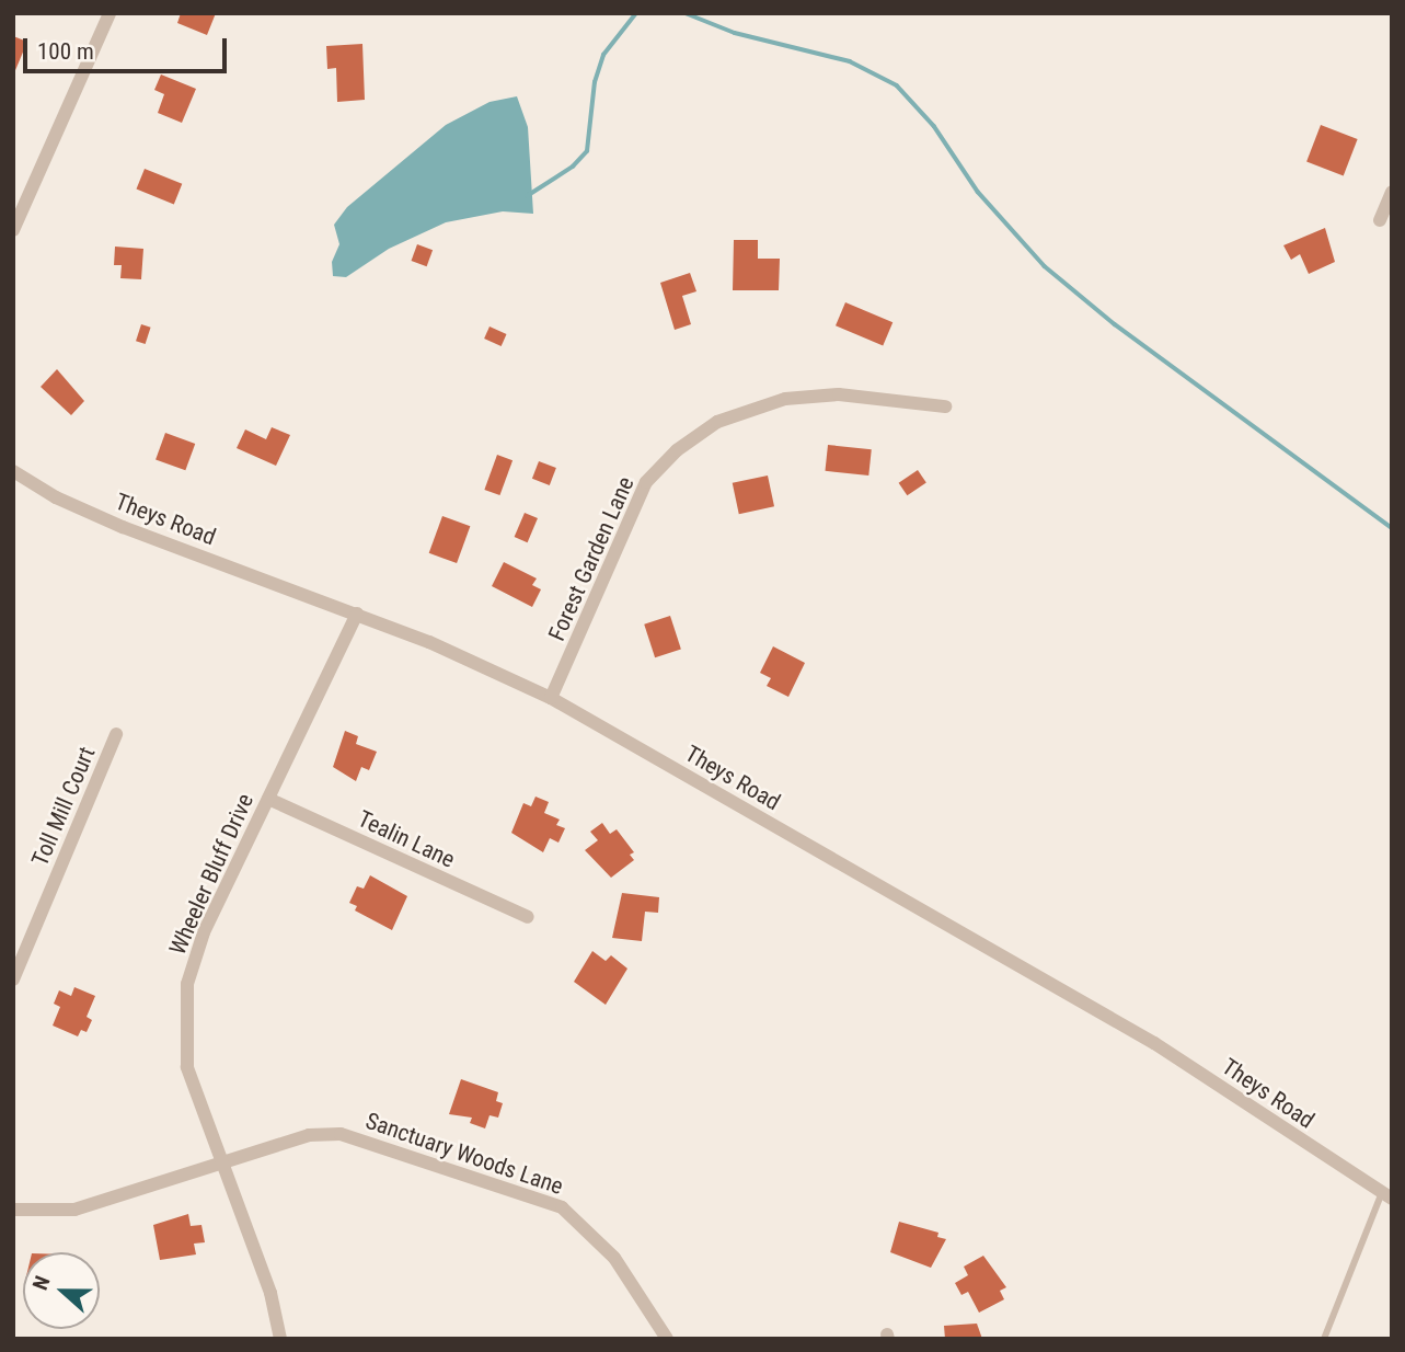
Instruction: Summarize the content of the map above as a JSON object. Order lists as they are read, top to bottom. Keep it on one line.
{"streets":{"street":["Theys Road","Forest Garden Lane","Toll Mill Court","Tealin Lane","Wheeler Bluff Drive","Sanctuary Woods Lane"]},"crossings":[["Theys Road","Forest Garden Lane"],["Theys Road","Wheeler Bluff Drive"],["Tealin Lane","Wheeler Bluff Drive"],["Wheeler Bluff Drive","Sanctuary Woods Lane"]],"scale_bar":"100 m","north":"left"}
